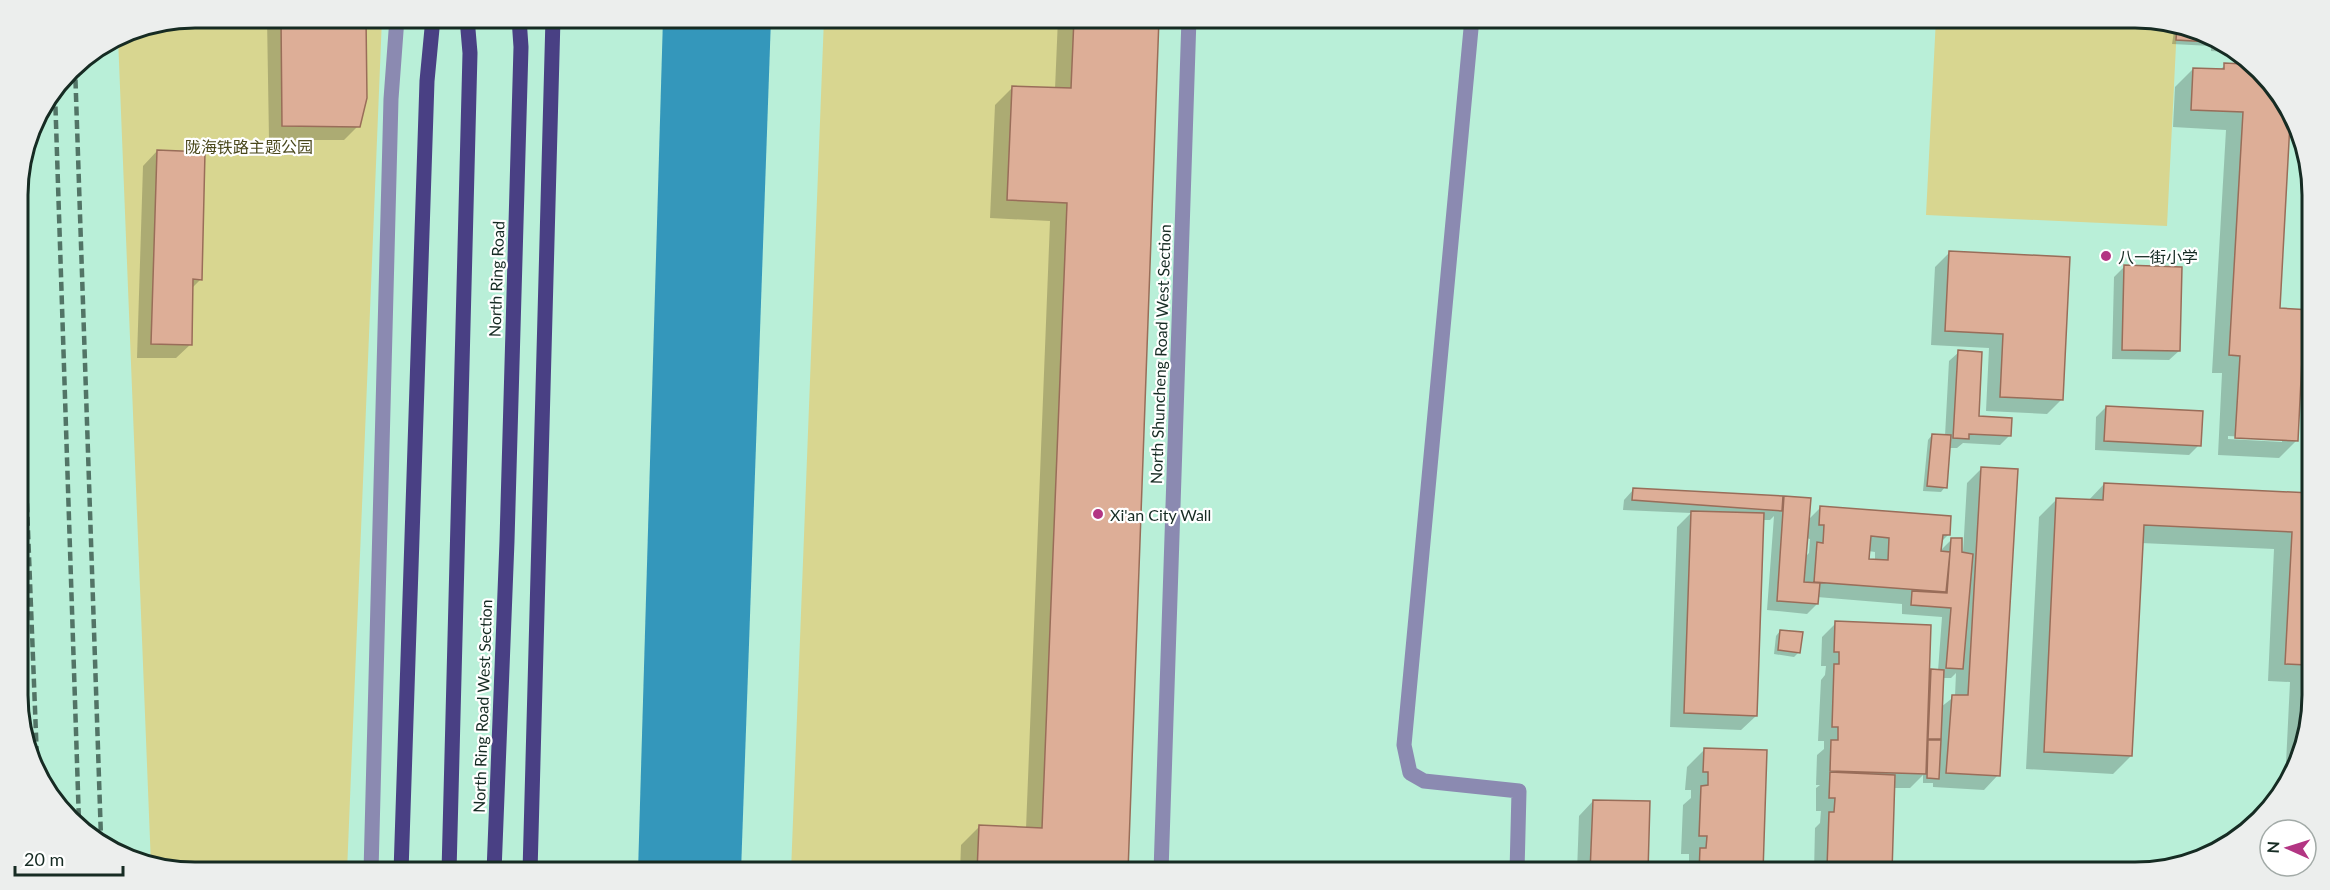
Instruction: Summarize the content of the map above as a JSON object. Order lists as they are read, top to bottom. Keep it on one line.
{"streets":{"main road":["North Ring Road","North Ring Road West Section"],"street":["North Shuncheng Road West Section"]},"crossings":[["North Ring Road","North Ring Road West Section"]],"parks":["陇海铁路主题公园"],"places":["八一街小学","Xi'an City Wall"],"scale_bar":"20 m","north":"left"}
